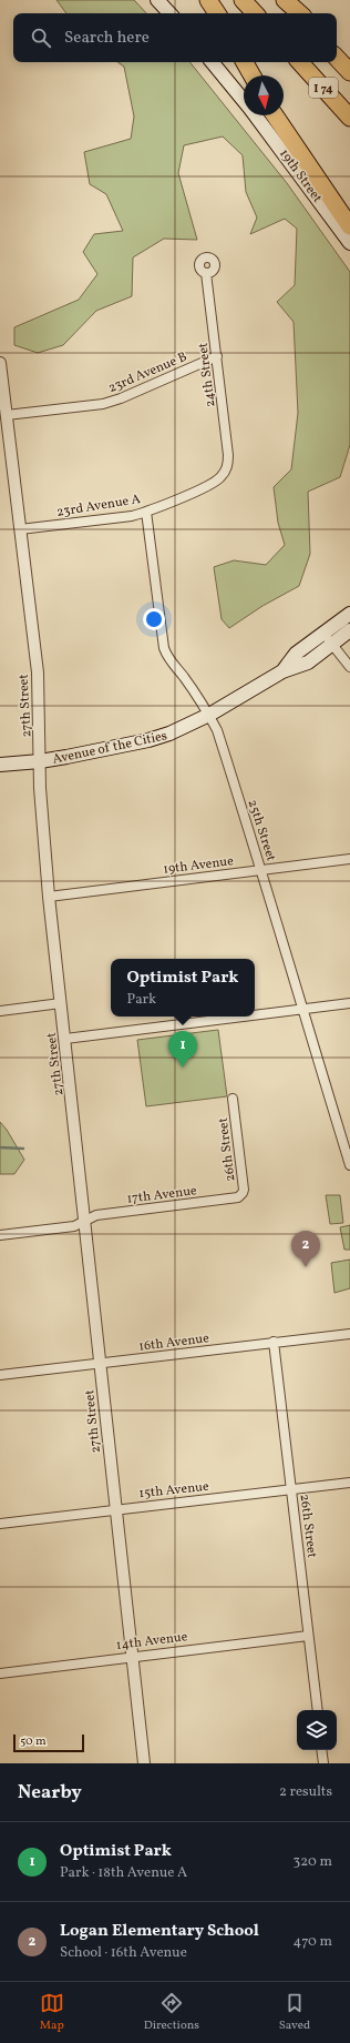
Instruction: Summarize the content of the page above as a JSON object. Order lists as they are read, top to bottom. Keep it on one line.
{"streets":{"highway":["I 74"],"main road":["19th Street","Avenue of the Cities"],"street":["23rd Avenue B","24th Street","23rd Avenue A","27th Street","25th Street","19th Avenue","26th Street","17th Avenue","16th Avenue","15th Avenue","14th Avenue"]},"crossings":[["23rd Avenue B","24th Street"],["23rd Avenue B","27th Street"],["24th Street","23rd Avenue A"],["23rd Avenue A","27th Street"],["23rd Avenue A","25th Street"],["27th Street","Avenue of the Cities"],["27th Street","19th Avenue"],["27th Street","17th Avenue"],["27th Street","16th Avenue"],["27th Street","15th Avenue"],["27th Street","14th Avenue"],["Avenue of the Cities","25th Street"],["25th Street","19th Avenue"],["26th Street","17th Avenue"],["26th Street","16th Avenue"],["26th Street","15th Avenue"],["26th Street","14th Avenue"]],"scale_bar":"50 m","north":"bottom","page":{"search":"Search here","popup":["Optimist Park","Park"],"pins":["1","2"],"scale":"50 m","heading":["Nearby","2 results"],"list":[{"mark":"1","name":"Optimist Park","note":"Park · 18th Avenue A","value":"320 m"},{"mark":"2","name":"Logan Elementary School","note":"School · 16th Avenue","value":"470 m"}],"nav":["Map","Directions","Saved"]}}
